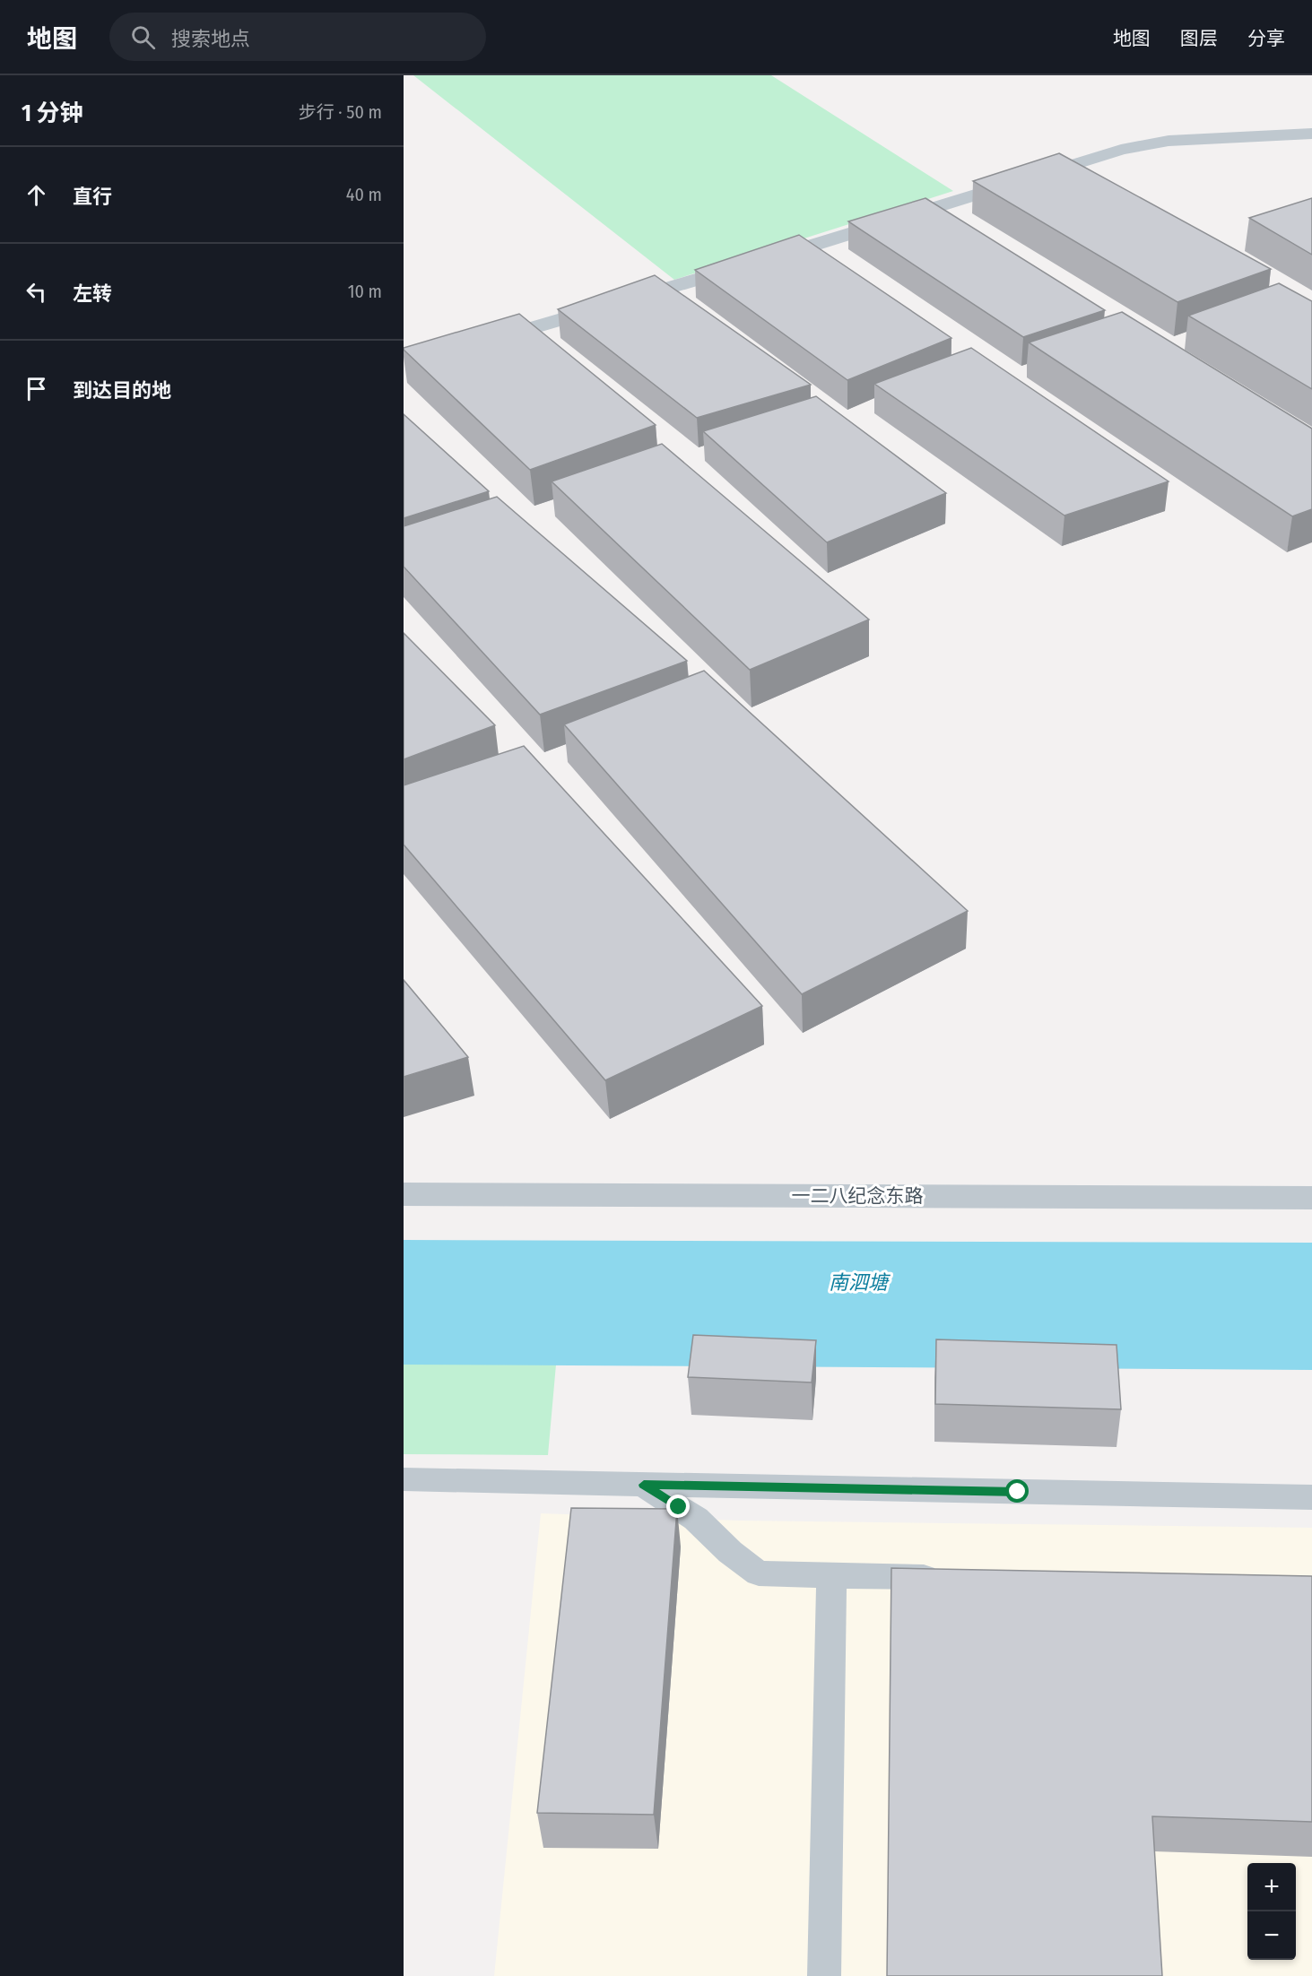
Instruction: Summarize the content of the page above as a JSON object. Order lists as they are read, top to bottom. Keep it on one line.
{"streets":{"street":["一二八纪念东路"]},"water":["南泗塘"],"page":{"header":"地图","search":"搜索地点","nav":["地图","图层","分享"],"heading":["1 分钟","步行 · 50 m"],"list":[["直行","40 m"],["左转","10 m"],"到达目的地"],"map_buttons":["+","−"]}}
